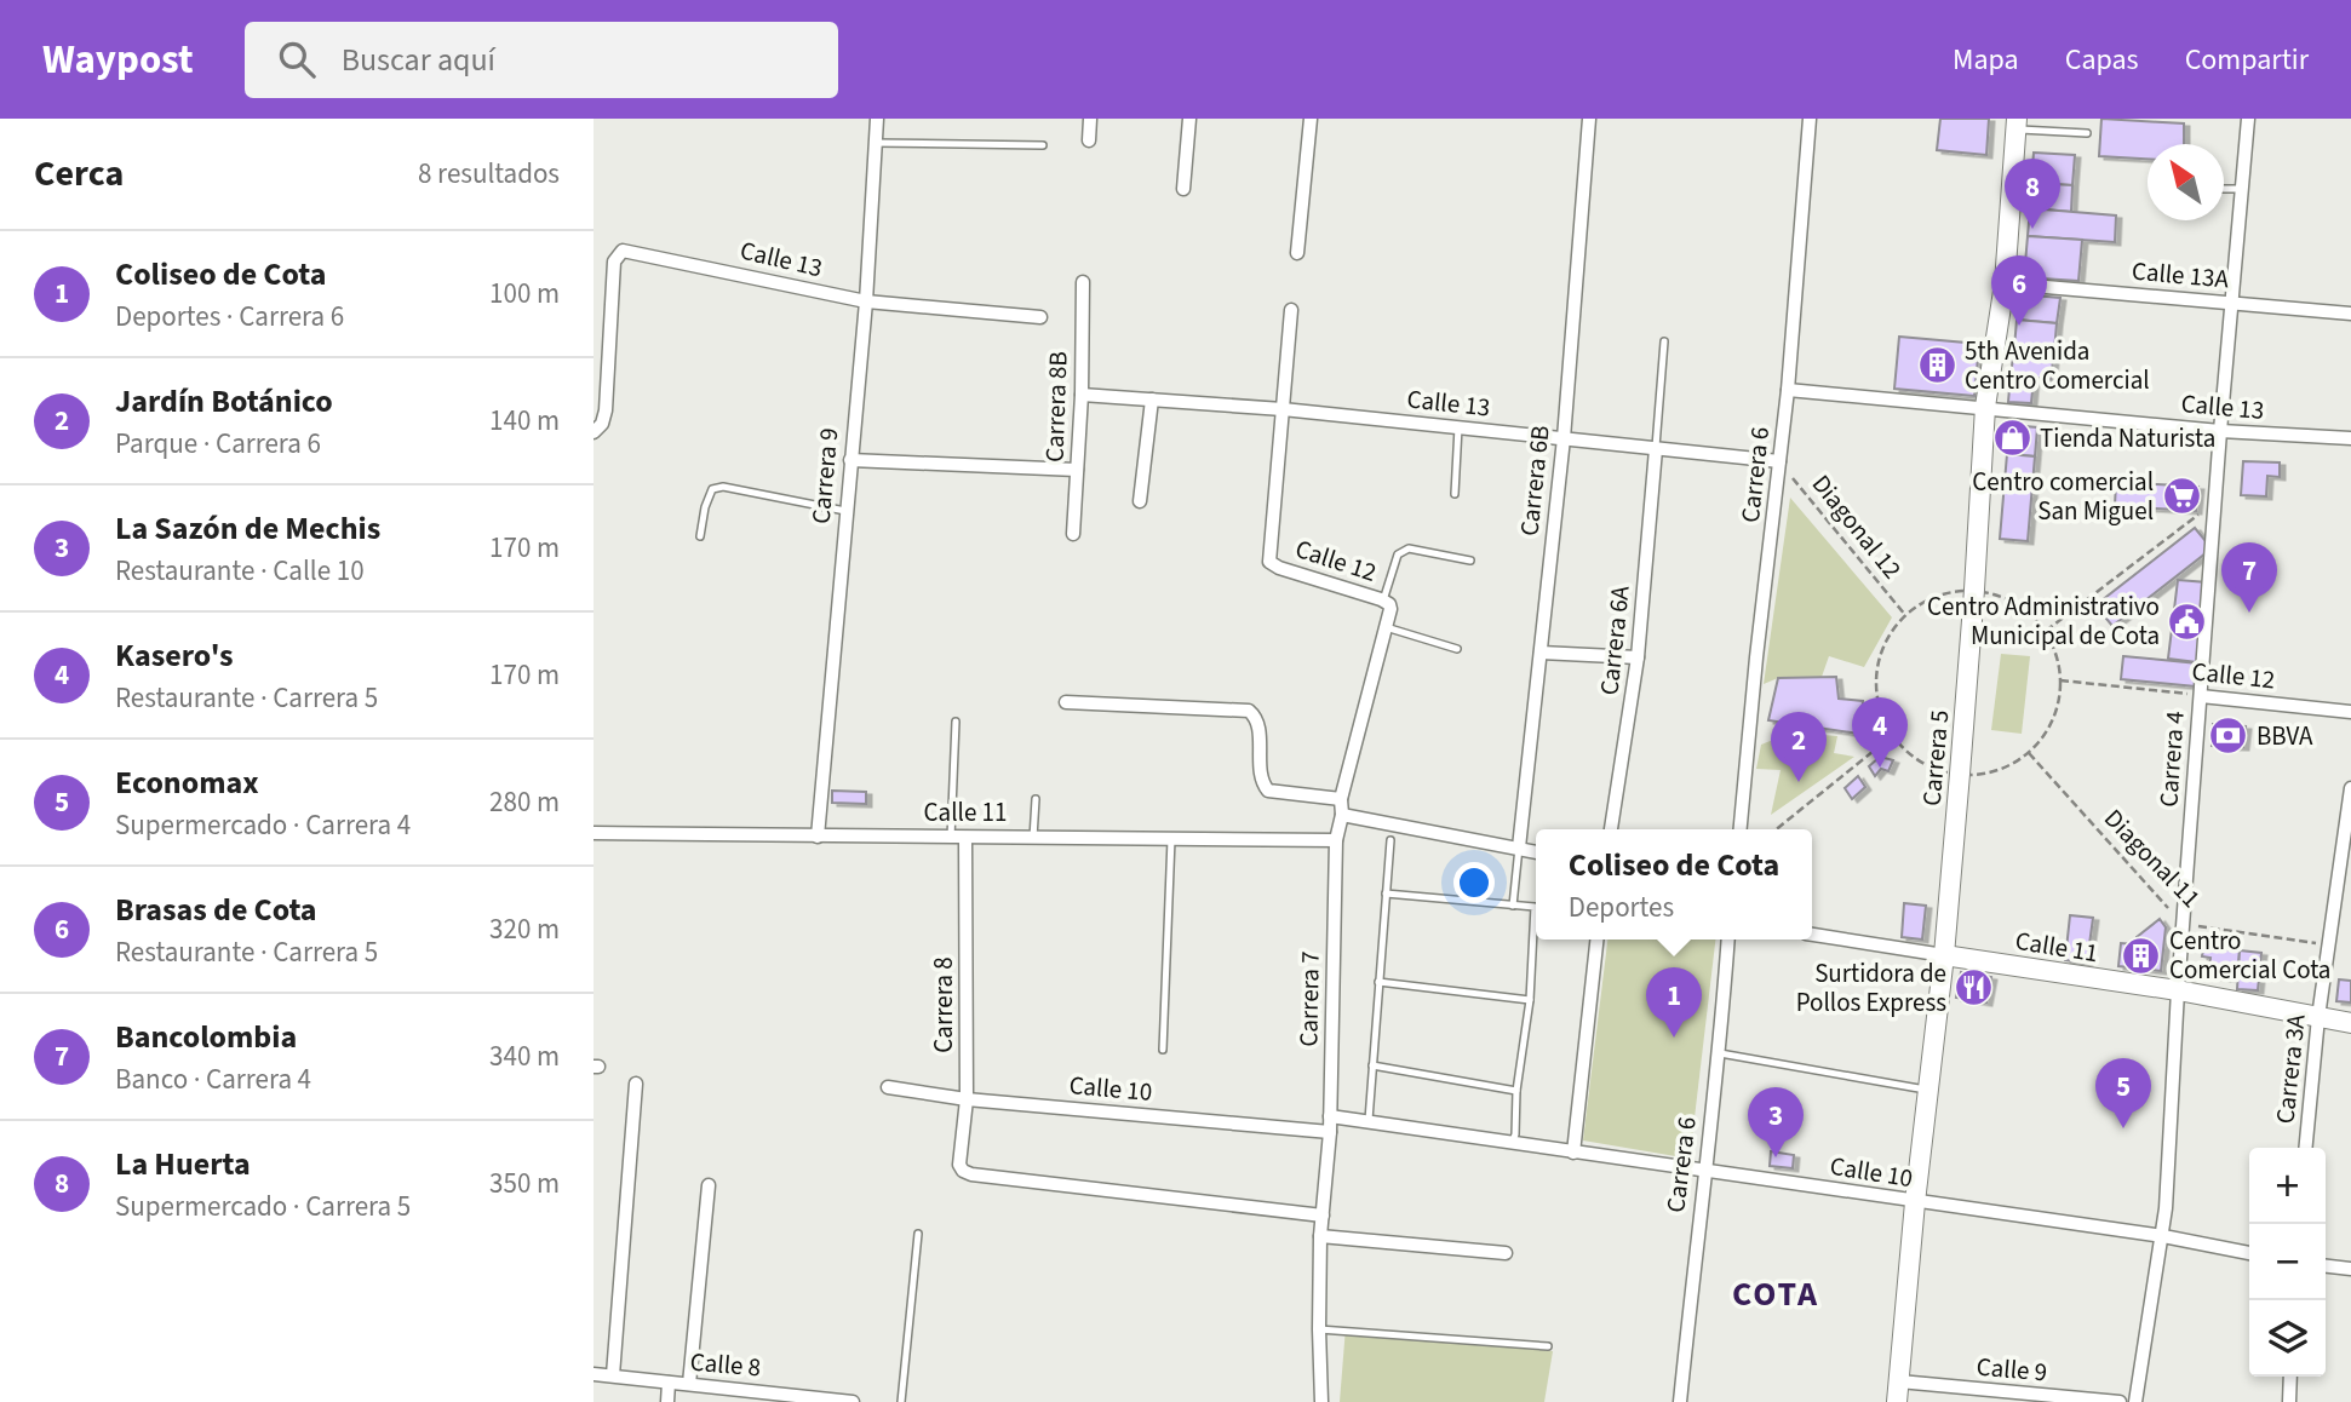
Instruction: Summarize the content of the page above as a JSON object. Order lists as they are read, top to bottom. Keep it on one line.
{"streets":{"main road":["Carrera 5","Calle 11"],"street":["Calle 13","Calle 13A","Carrera 8B","Carrera 6","Carrera 9","Carrera 6B","Calle 12","Carrera 6A","Carrera 4","Carrera 7","Carrera 8","Carrera 3A","Calle 10","Calle 8","Calle 9"],"path":["Diagonal 12","Diagonal 11"]},"crossings":[["Calle 13","Carrera 8B"],["Calle 13","Carrera 6"],["Calle 13","Carrera 9"],["Calle 13","Carrera 6B"],["Calle 13","Diagonal 12"],["Calle 13","Calle 12"],["Calle 13","Carrera 6A"],["Calle 13","Carrera 5"],["Calle 13","Carrera 4"],["Calle 13A","Carrera 5"],["Calle 13A","Carrera 4"],["Carrera 6","Diagonal 12"],["Carrera 6","Calle 10"],["Carrera 9","Calle 11"],["Calle 12","Carrera 4"],["Calle 12","Carrera 7"],["Carrera 5","Calle 11"],["Carrera 5","Calle 10"],["Carrera 5","Calle 9"],["Carrera 4","Calle 11"],["Carrera 4","Diagonal 11"],["Carrera 4","Calle 10"],["Calle 11","Carrera 7"],["Calle 11","Carrera 8"],["Calle 11","Carrera 3A"],["Diagonal 11","Carrera 3A"],["Carrera 7","Carrera 8"],["Carrera 7","Calle 10"],["Carrera 8","Calle 10"]],"districts":["COTA"],"places":{"building":["5th Avenida Centro Comercial","Centro Comercial Cota"],"shop":["Tienda Naturista"],"supermarket":["Centro comercial San Miguel"],"public building":["Centro Administrativo Municipal de Cota"],"bank":["BBVA"],"restaurant":["Surtidora de Pollos Express"]},"north":"top left","page":{"header":"Waypost","search":"Buscar aquí","nav":["Mapa","Capas","Compartir"],"heading":["Cerca","8 resultados"],"pins":["8","6","7","4","2","1","5","3"],"list":[{"mark":"1","name":"Coliseo de Cota","note":"Deportes · Carrera 6","value":"100 m"},{"mark":"2","name":"Jardín Botánico","note":"Parque · Carrera 6","value":"140 m"},{"mark":"3","name":"La Sazón de Mechis","note":"Restaurante · Calle 10","value":"170 m"},{"mark":"4","name":"Kasero's","note":"Restaurante · Carrera 5","value":"170 m"},{"mark":"5","name":"Economax","note":"Supermercado · Carrera 4","value":"280 m"},{"mark":"6","name":"Brasas de Cota","note":"Restaurante · Carrera 5","value":"320 m"},{"mark":"7","name":"Bancolombia","note":"Banco · Carrera 4","value":"340 m"},{"mark":"8","name":"La Huerta","note":"Supermercado · Carrera 5","value":"350 m"}],"popup":["Coliseo de Cota","Deportes"],"map_buttons":["+","−"]}}
